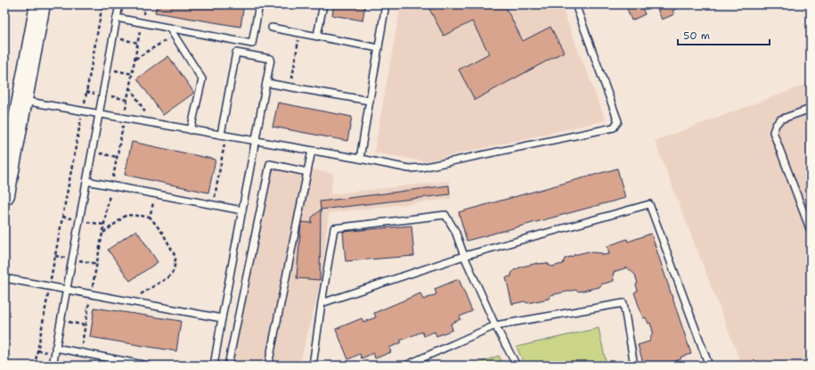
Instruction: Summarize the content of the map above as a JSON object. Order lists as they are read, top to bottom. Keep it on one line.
{"scale_bar":"50 m"}
